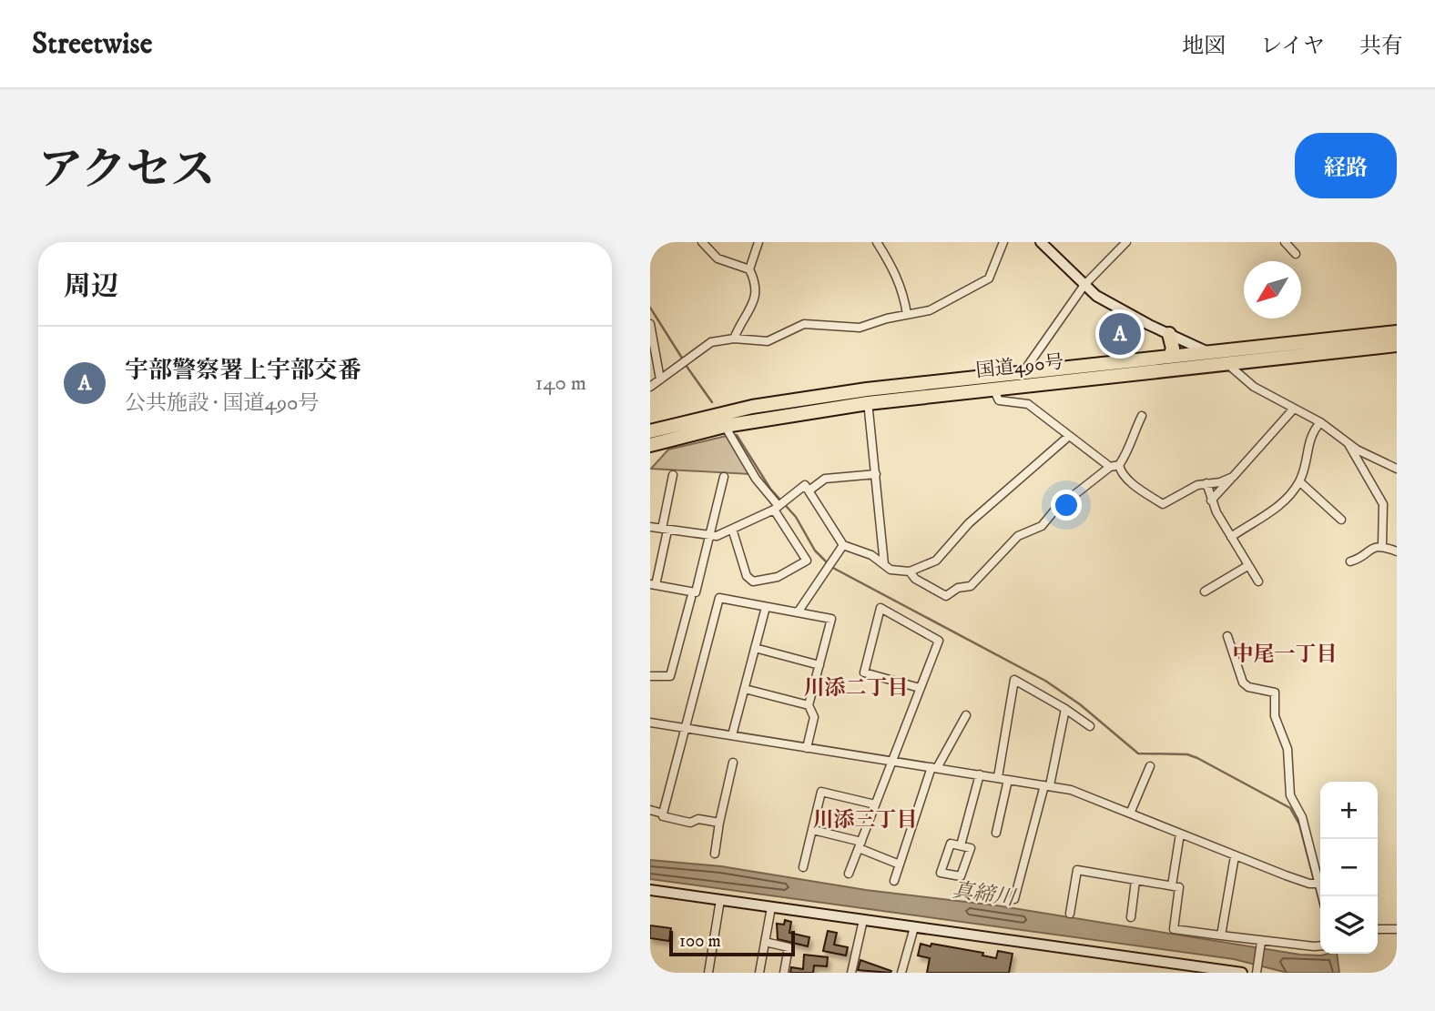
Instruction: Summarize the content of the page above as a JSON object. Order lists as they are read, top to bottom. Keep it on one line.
{"streets":{"highway":["国道490号"]},"districts":["中尾一丁目","川添二丁目","川添三丁目"],"water":["真締川"],"scale_bar":"100 m","north":"bottom left","page":{"header":"Streetwise","nav":["地図","レイヤ","共有"],"title":"アクセス","buttons":"経路","heading":"周辺","pins":"A","list":[{"mark":"A","name":"宇部警察署上宇部交番","note":"公共施設 · 国道490号","value":"140 m"}],"map_buttons":["+","−"],"scale":"100 m"}}
